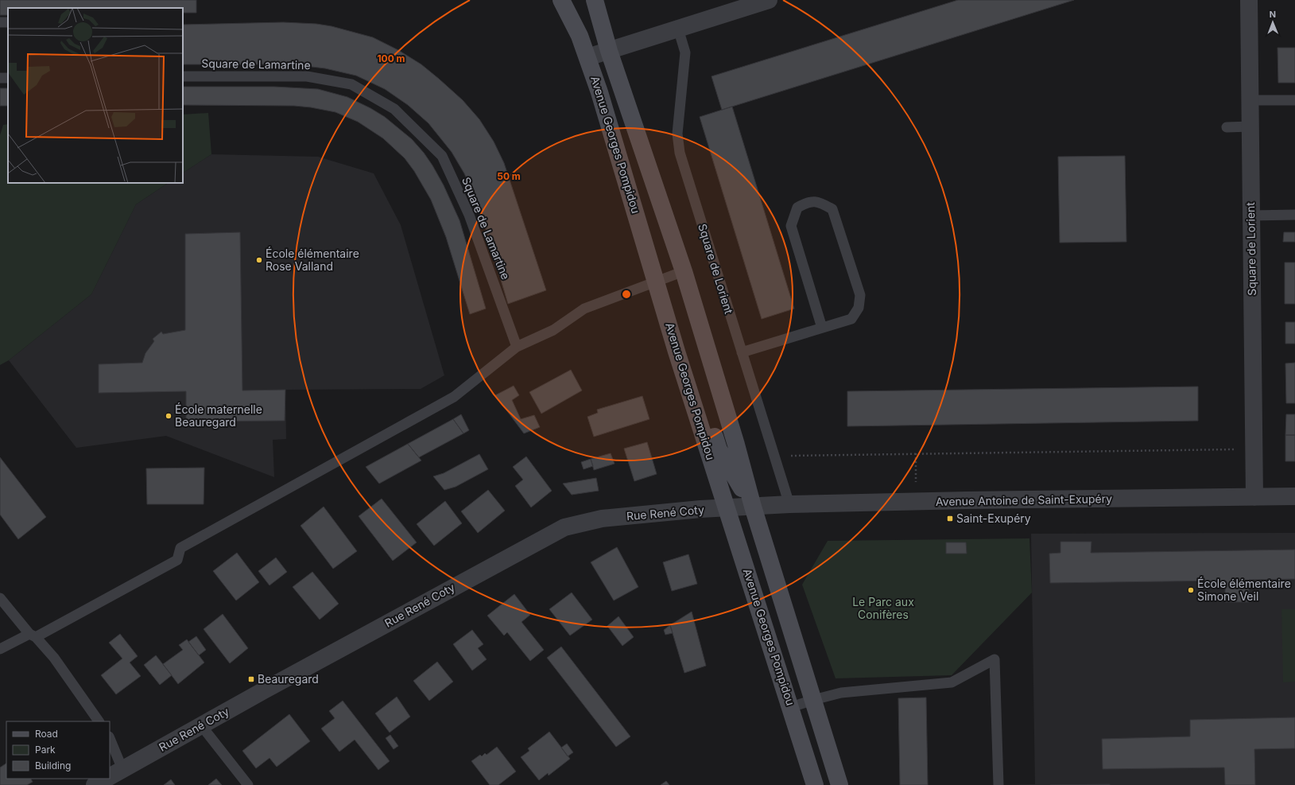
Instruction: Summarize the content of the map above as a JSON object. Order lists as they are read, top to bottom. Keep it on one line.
{"streets":{"main road":["Avenue Georges Pompidou"],"street":["Square de Lorient","Avenue Antoine de Saint-Exupéry","Rue René Coty"],"lane":["Square de Lamartine"]},"crossings":[["Avenue Georges Pompidou","Avenue Antoine de Saint-Exupéry"],["Avenue Georges Pompidou","Rue René Coty"],["Square de Lorient","Avenue Antoine de Saint-Exupéry"],["Avenue Antoine de Saint-Exupéry","Rue René Coty"]],"parks":["Le Parc aux Conifères"],"places":{"other":["École élémentaire Rose Valland","École maternelle Beauregard","École élémentaire Simone Veil"],"transit":["Saint-Exupéry","Beauregard"]},"legend":["Road","Park","Building"],"north":"top","rings":["100 m","50 m"]}
